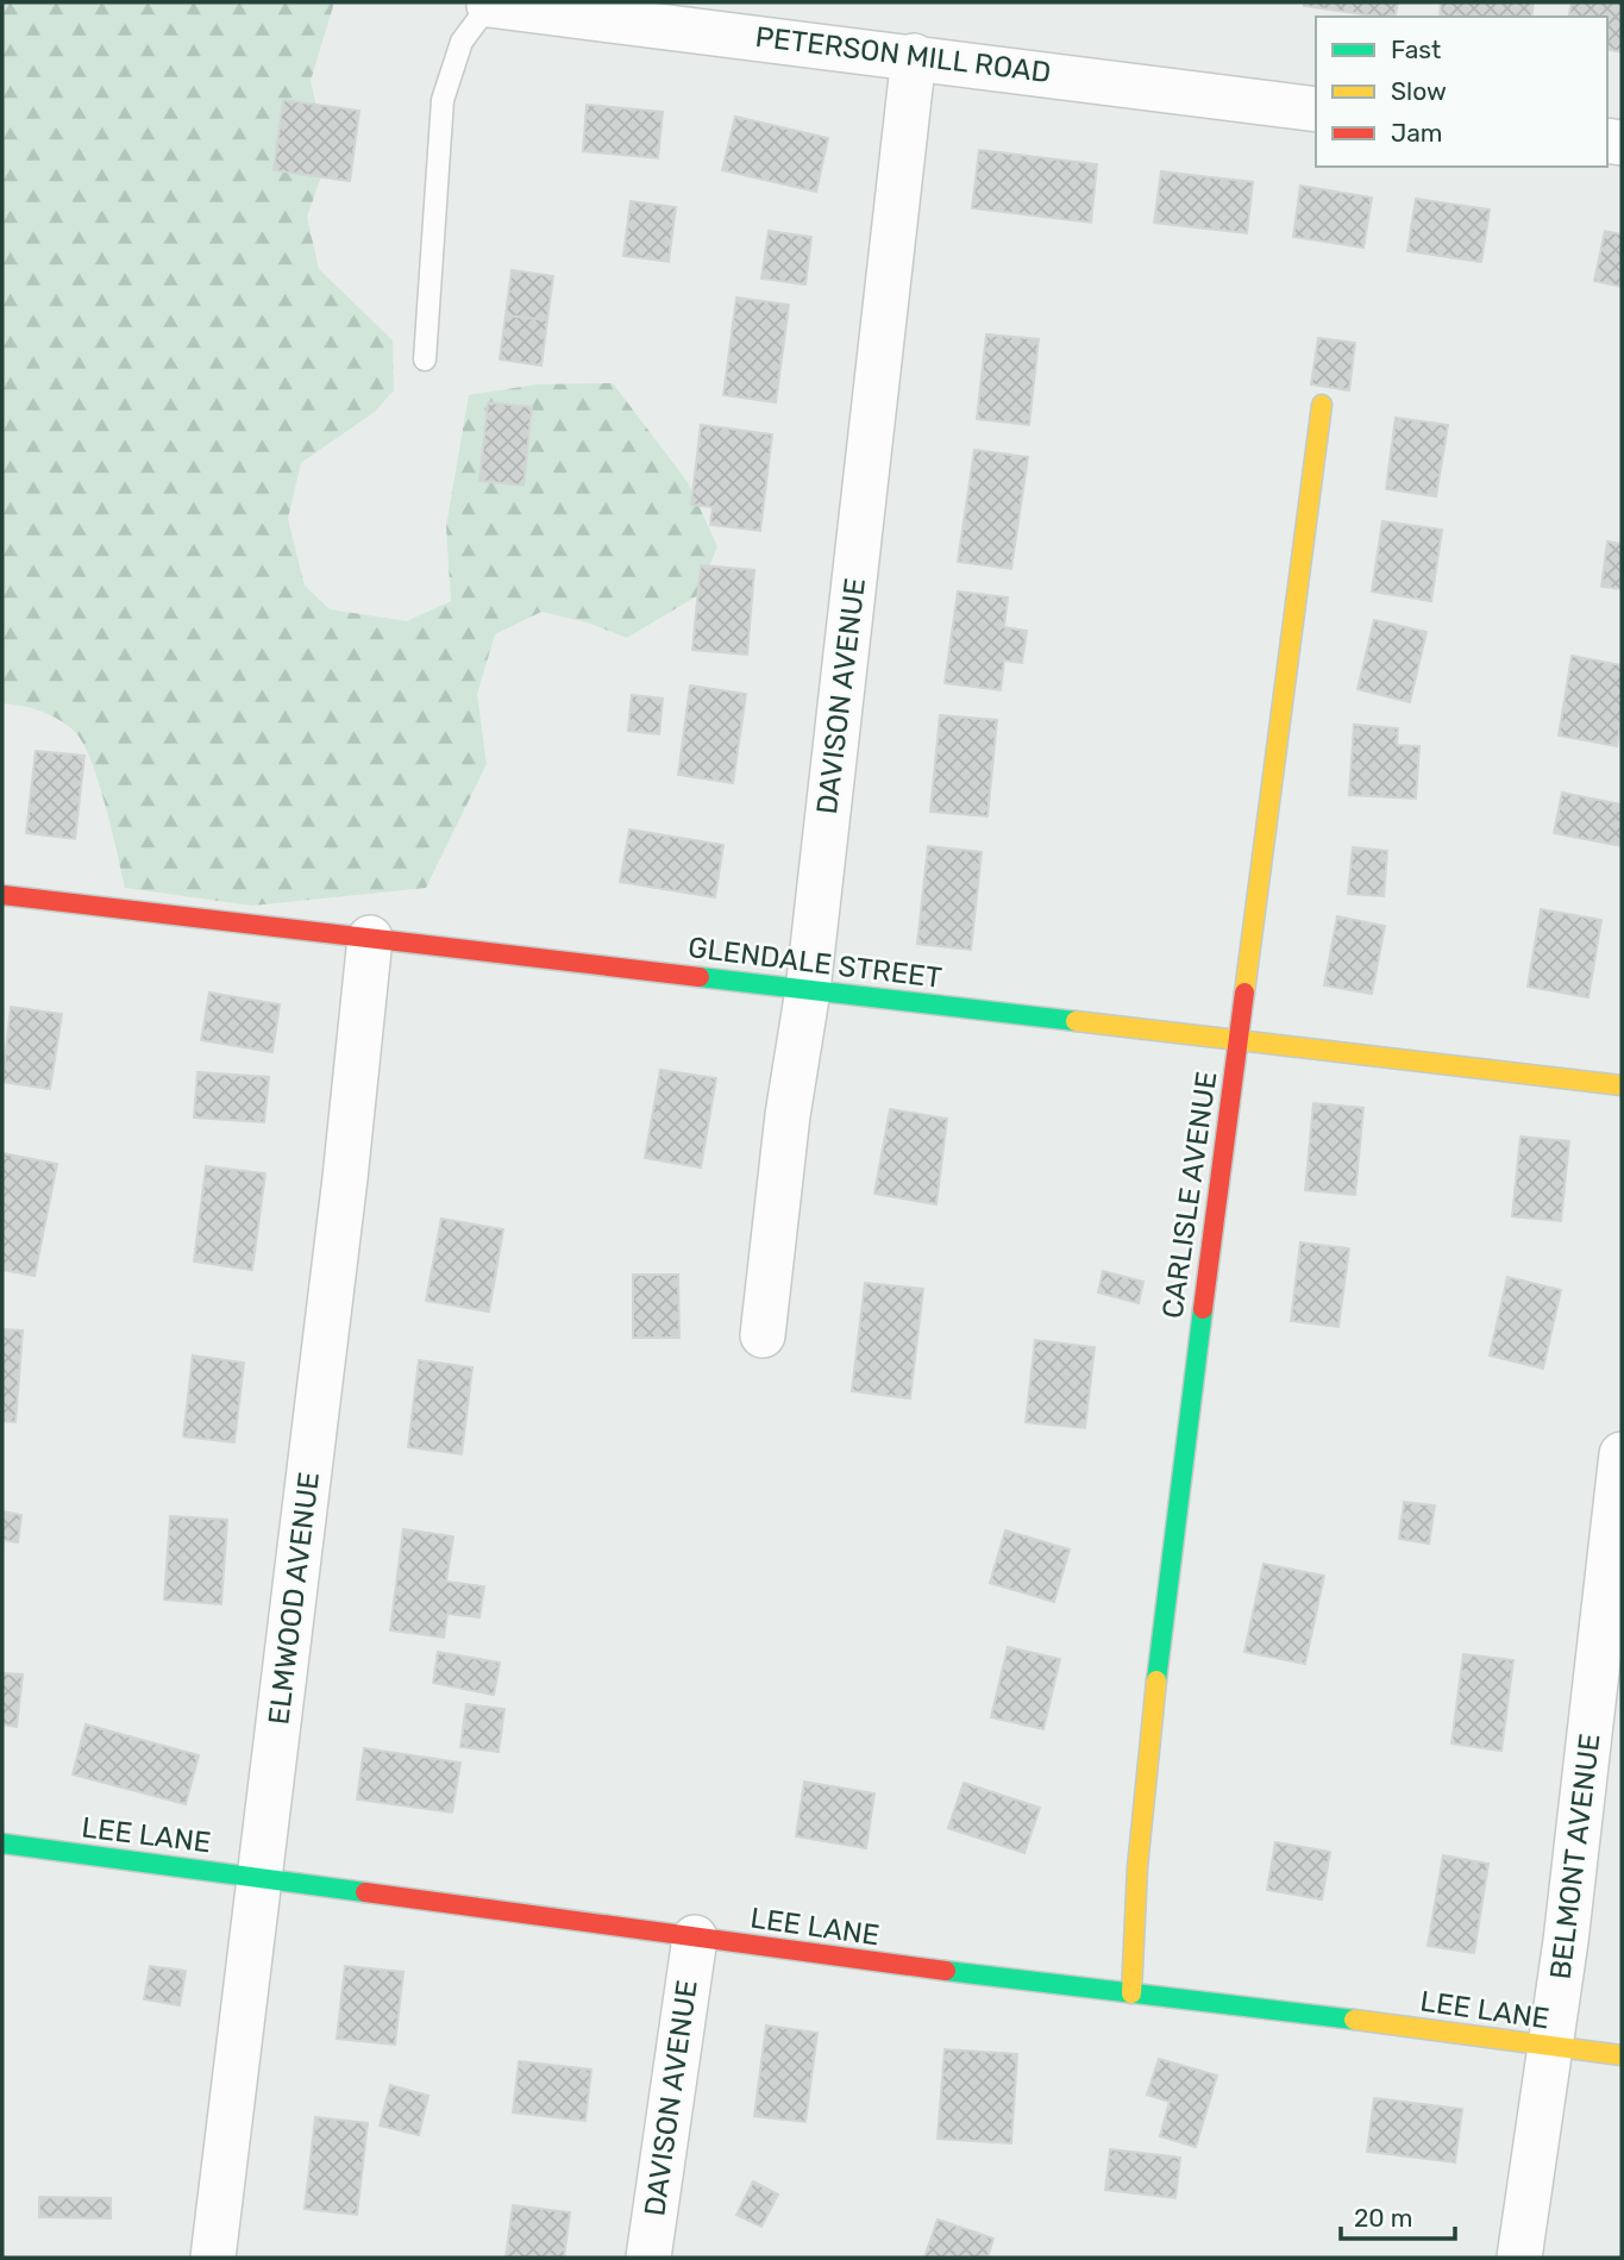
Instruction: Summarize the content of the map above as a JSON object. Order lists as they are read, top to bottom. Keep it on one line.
{"streets":{"street":["PETERSON MILL ROAD","DAVISON AVENUE","GLENDALE STREET","CARLISLE AVENUE","ELMWOOD AVENUE","LEE LANE","BELMONT AVENUE"]},"crossings":[["PETERSON MILL ROAD","DAVISON AVENUE"],["DAVISON AVENUE","GLENDALE STREET"],["DAVISON AVENUE","LEE LANE"],["GLENDALE STREET","CARLISLE AVENUE"],["GLENDALE STREET","ELMWOOD AVENUE"],["CARLISLE AVENUE","LEE LANE"],["ELMWOOD AVENUE","LEE LANE"],["LEE LANE","BELMONT AVENUE"]],"legend":["Fast","Slow","Jam"],"scale_bar":"20 m"}
